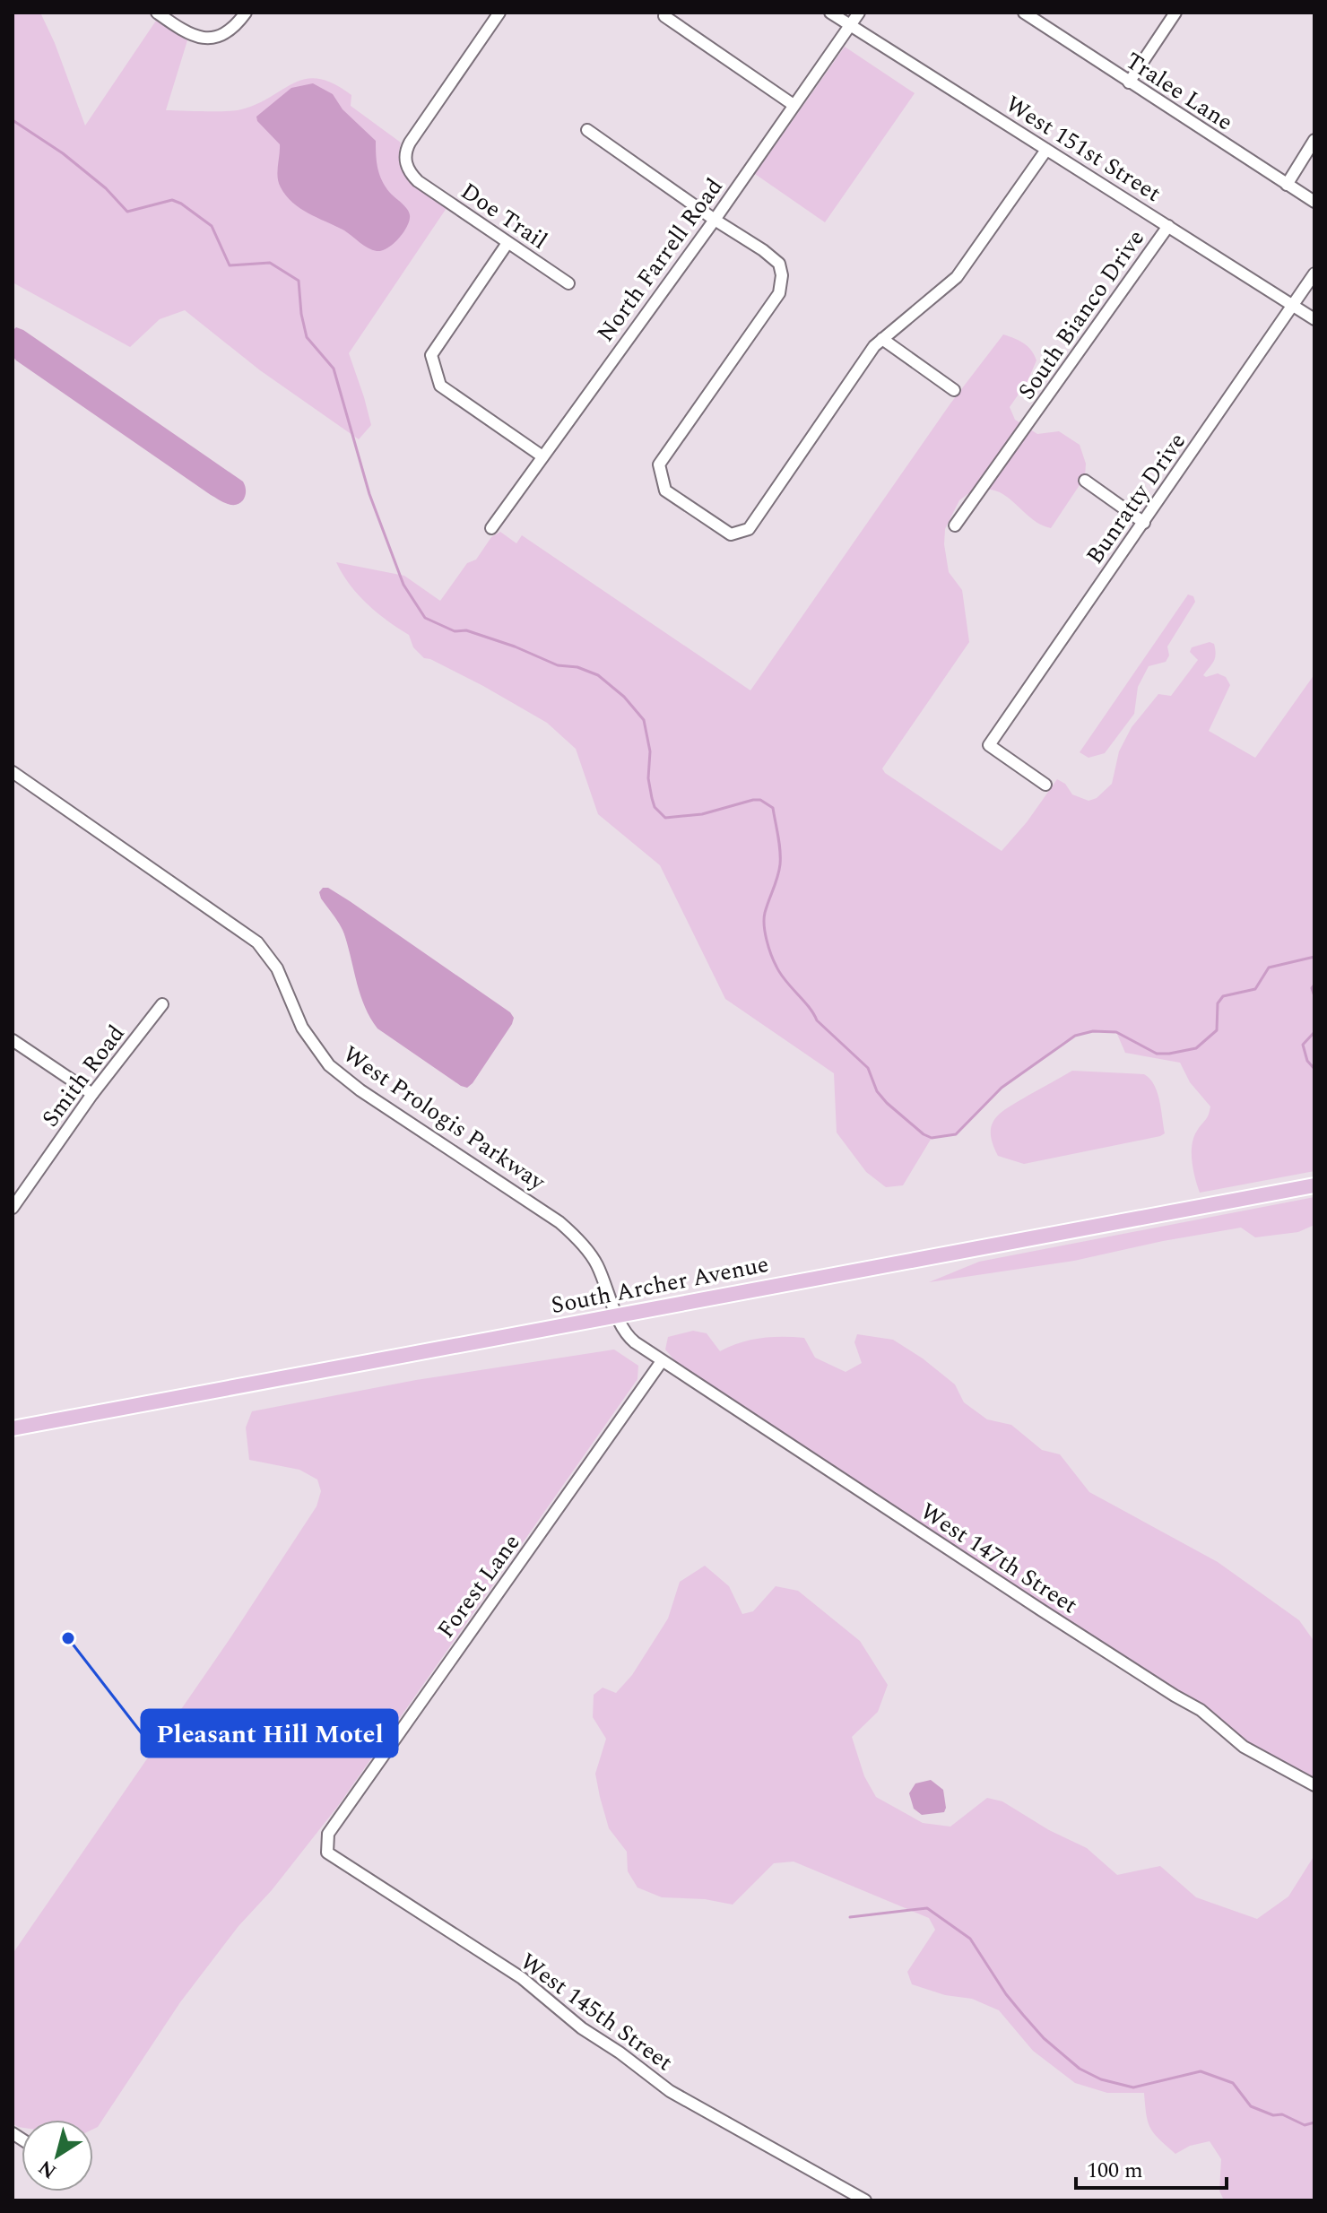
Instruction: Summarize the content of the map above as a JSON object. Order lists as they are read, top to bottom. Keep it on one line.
{"streets":{"main road":["South Archer Avenue"],"street":["Tralee Lane","West 151st Street","Doe Trail","North Farrell Road","South Bianco Drive","Bunratty Drive","Smith Road","West Prologis Parkway","West 147th Street","Forest Lane","West 145th Street"]},"crossings":[["West 151st Street","North Farrell Road"],["West 151st Street","South Bianco Drive"],["West 151st Street","Bunratty Drive"],["West Prologis Parkway","South Archer Avenue"],["West Prologis Parkway","West 147th Street"],["West Prologis Parkway","Forest Lane"],["West 147th Street","Forest Lane"],["Forest Lane","West 145th Street"]],"places":["Pleasant Hill Motel"],"scale_bar":"100 m","north":"bottom left"}
